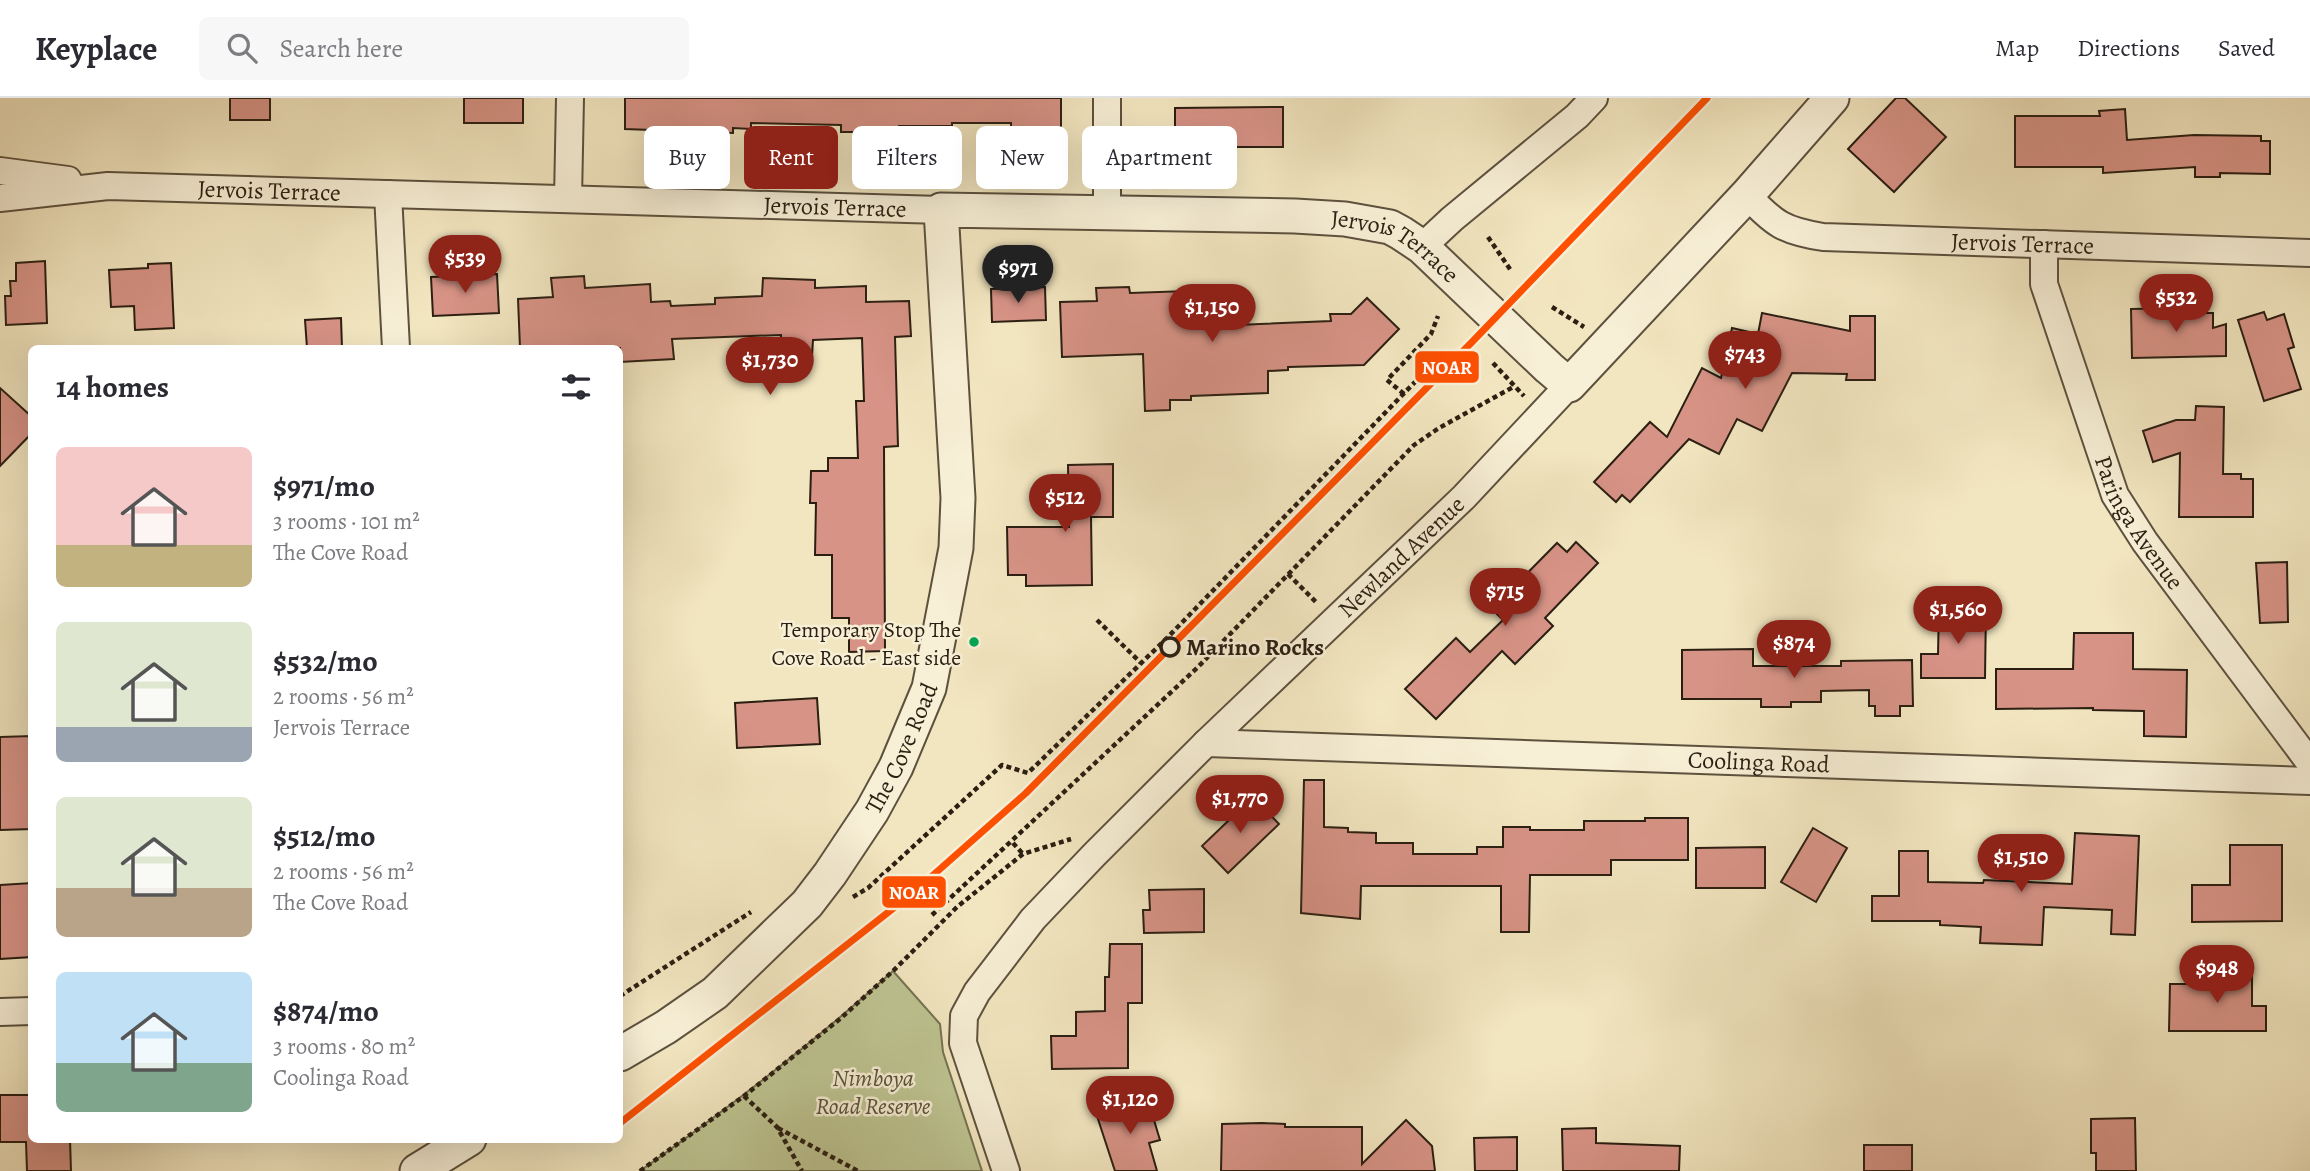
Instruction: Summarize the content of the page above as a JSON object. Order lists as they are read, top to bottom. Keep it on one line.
{"streets":{"street":["Jervois Terrace","Paringa Avenue","Newland Avenue","The Cove Road","Coolinga Road"]},"crossings":[["Jervois Terrace","Paringa Avenue"],["Jervois Terrace","Newland Avenue"],["Jervois Terrace","The Cove Road"],["Newland Avenue","Coolinga Road"]],"parks":["Nimboya Road Reserve"],"places":["Temporary Stop The Cove Road - East side","Marino Rocks"],"lines":["transit line NOAR"],"page":{"header":"Keyplace","search":"Search here","nav":["Map","Directions","Saved"],"chip":["Buy","Rent","Filters","New","Apartment"],"price":["$539","$971","$532","$1,150","$743","$1,730","$512","$715","$1,560","$874","$1,770","$1,510","$948","$1,120"],"heading":"14 homes","list":[{"name":"$971/mo","note":"3 rooms · 101 m² · The Cove Road"},{"name":"$532/mo","note":"2 rooms · 56 m² · Jervois Terrace"},{"name":"$512/mo","note":"2 rooms · 56 m² · The Cove Road"},{"name":"$874/mo","note":"3 rooms · 80 m² · Coolinga Road"}]}}
